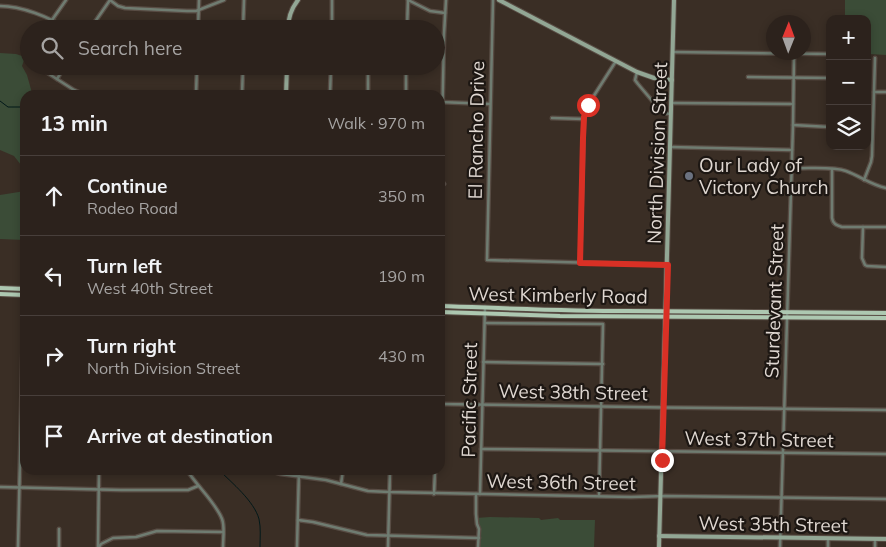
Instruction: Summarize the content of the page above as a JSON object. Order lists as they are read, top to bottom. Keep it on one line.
{"streets":{"main road":["North Division Street","West Kimberly Road","West 35th Street"],"street":["El Rancho Drive","Sturdevant Street","West 38th Street","Pacific Street","West 37th Street","West 36th Street"]},"crossings":[["North Division Street","West Kimberly Road"],["North Division Street","West 38th Street"],["North Division Street","West 37th Street"],["North Division Street","West 36th Street"],["North Division Street","West 35th Street"],["West Kimberly Road","Sturdevant Street"],["West Kimberly Road","Pacific Street"],["Sturdevant Street","West 38th Street"],["Sturdevant Street","West 37th Street"],["Sturdevant Street","West 36th Street"],["Sturdevant Street","West 35th Street"],["West 38th Street","Pacific Street"],["Pacific Street","West 37th Street"],["Pacific Street","West 36th Street"]],"places":["Our Lady of Victory Church"],"north":"top","page":{"map_buttons":["+","−"],"search":"Search here","heading":["13 min","Walk · 970 m"],"list":[["Continue","Rodeo Road","350 m"],["Turn left","West 40th Street","190 m"],["Turn right","North Division Street","430 m"],"Arrive at destination"]}}
